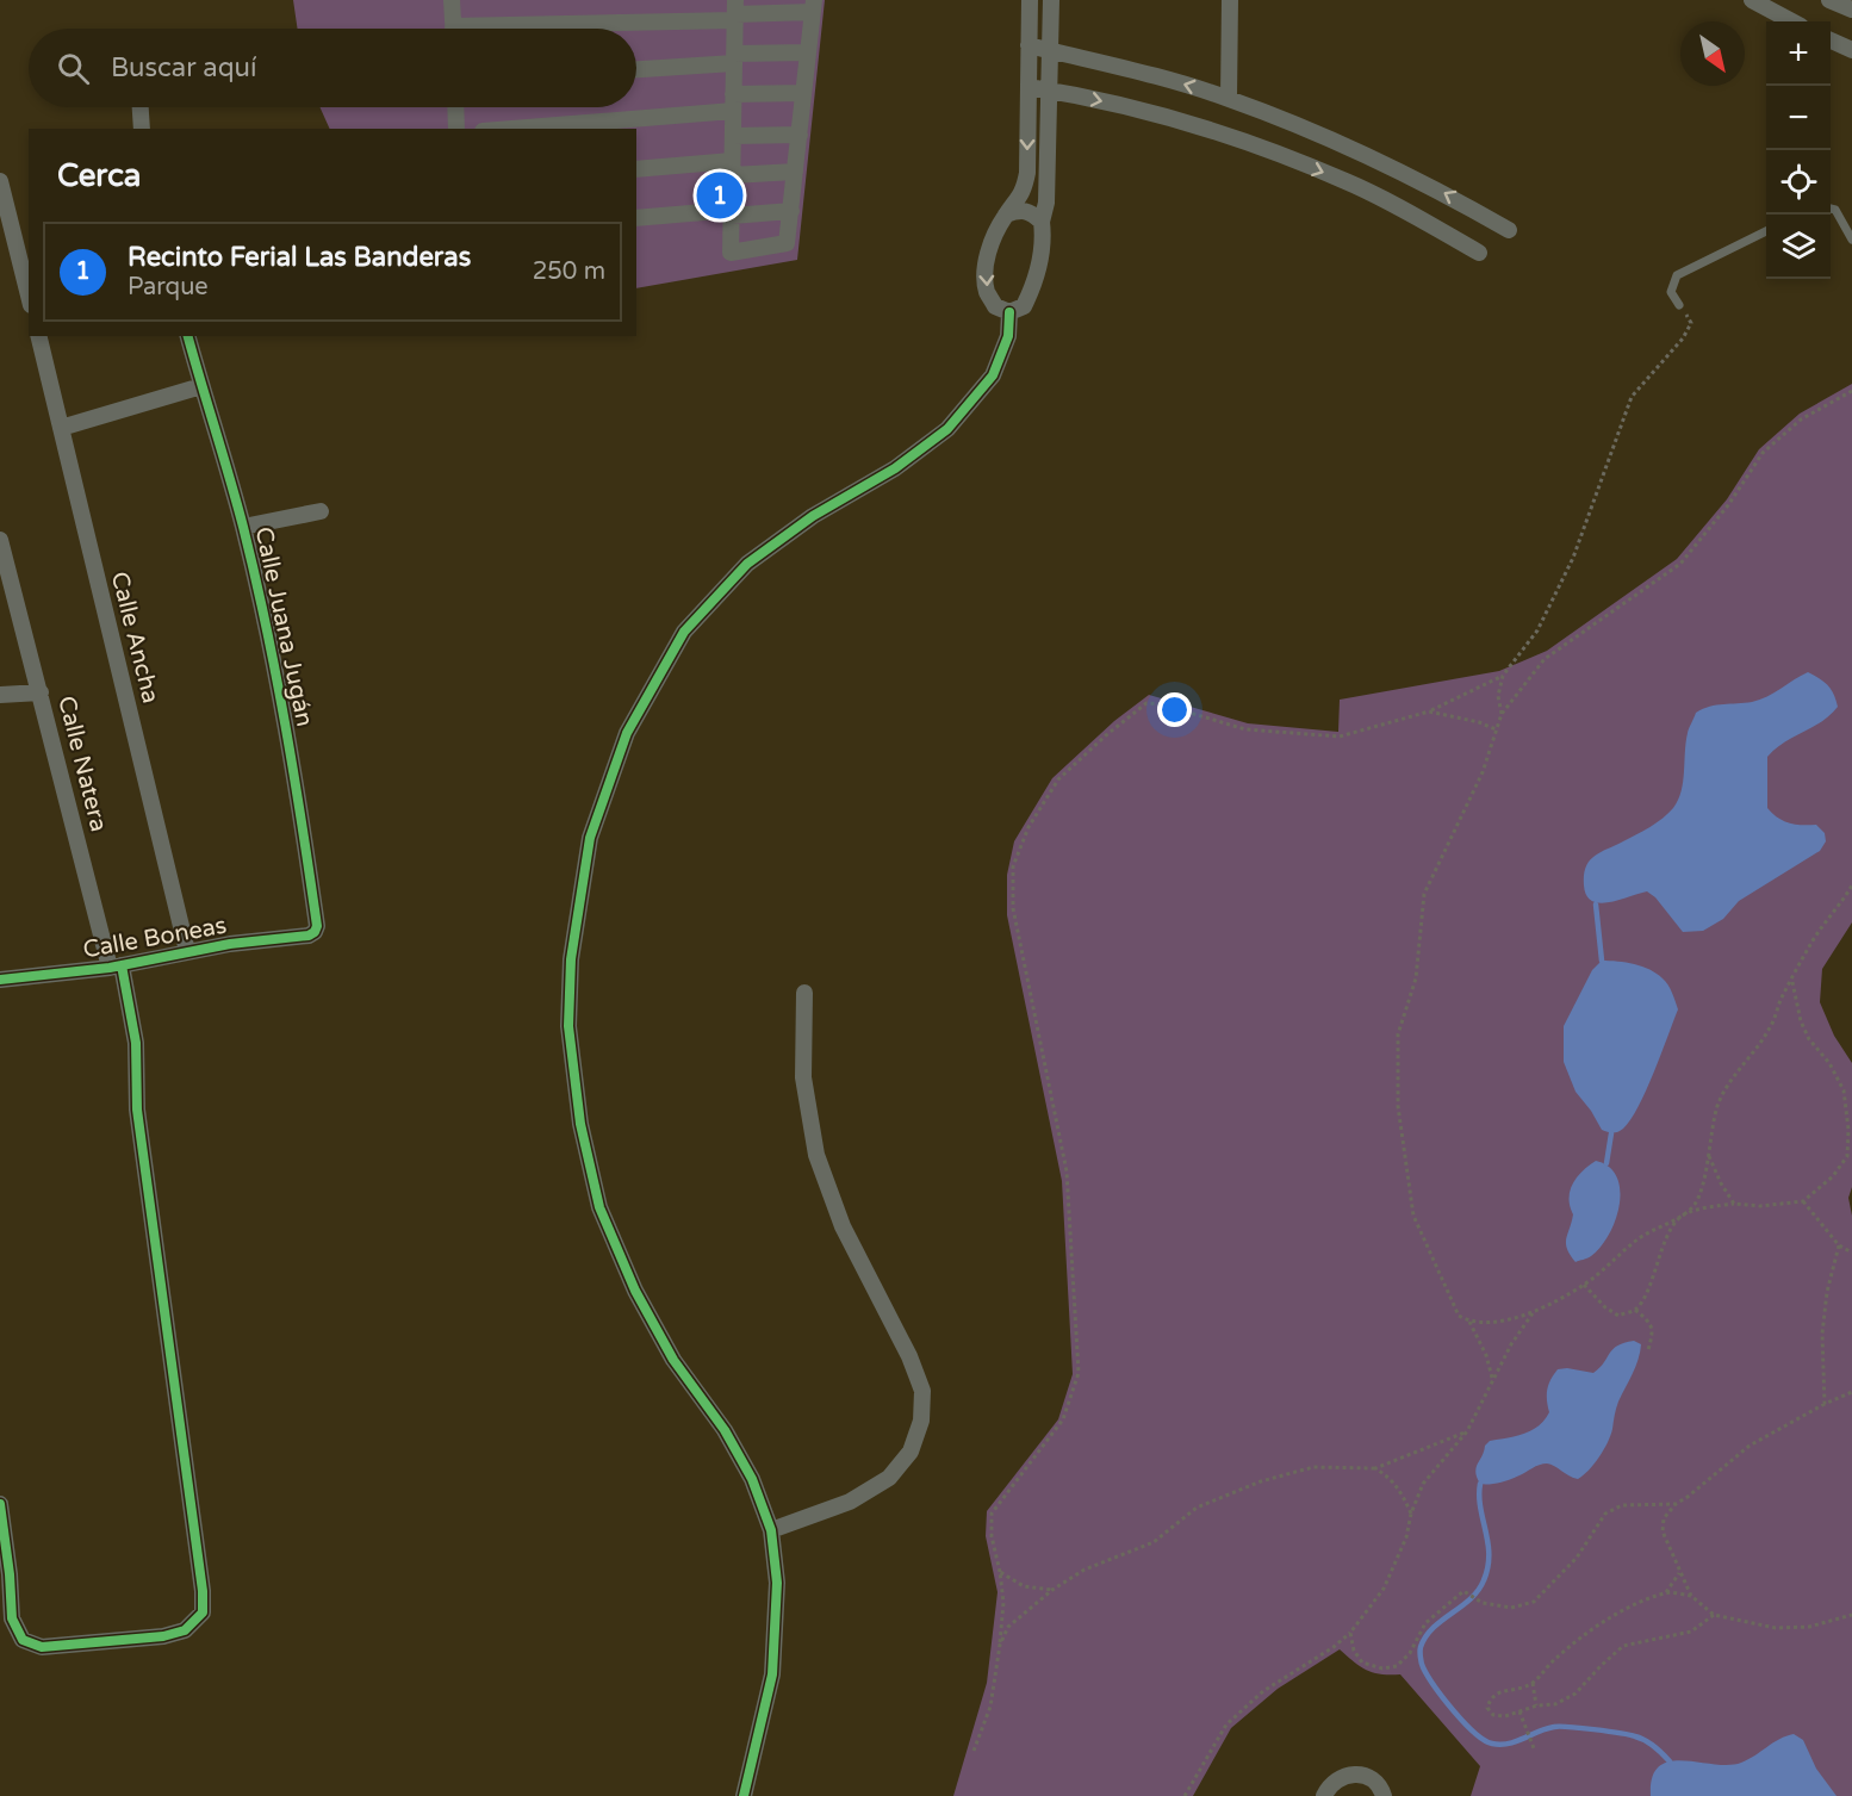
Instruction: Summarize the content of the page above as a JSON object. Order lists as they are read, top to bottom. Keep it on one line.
{"streets":{"street":["Calle Juana Jugán","Calle Ancha","Calle Natera","Calle Boneas"]},"crossings":[["Calle Juana Jugán","Calle Boneas"],["Calle Ancha","Calle Boneas"],["Calle Natera","Calle Boneas"]],"north":"bottom right","page":{"map_buttons":["+","−"],"search":"Buscar aquí","heading":"Cerca","pins":"1","list":[{"mark":"1","name":"Recinto Ferial Las Banderas","note":"Parque","value":"250 m"}]}}
